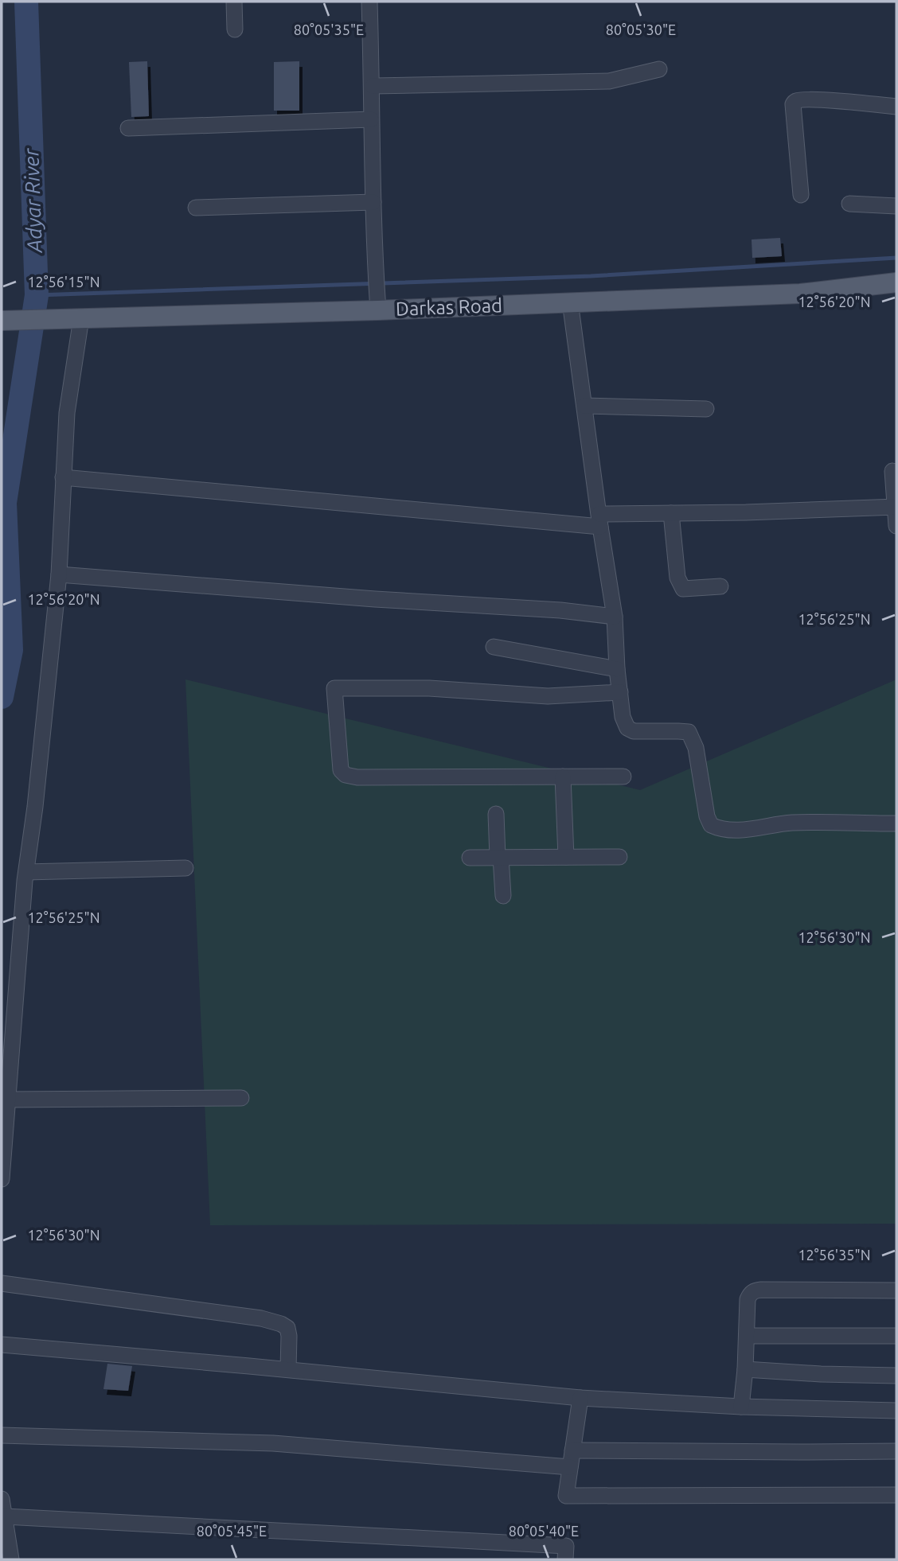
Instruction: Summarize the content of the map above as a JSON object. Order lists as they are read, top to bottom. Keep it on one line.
{"streets":{"main road":["Darkas Road"]},"water":["Adyar River"],"coordinates":["80°05'35\"E","80°05'30\"E","12°56'15\"N","12°56'20\"N","12°56'25\"N","12°56'30\"N","12°56'35\"N","80°05'45\"E","80°05'40\"E"]}
